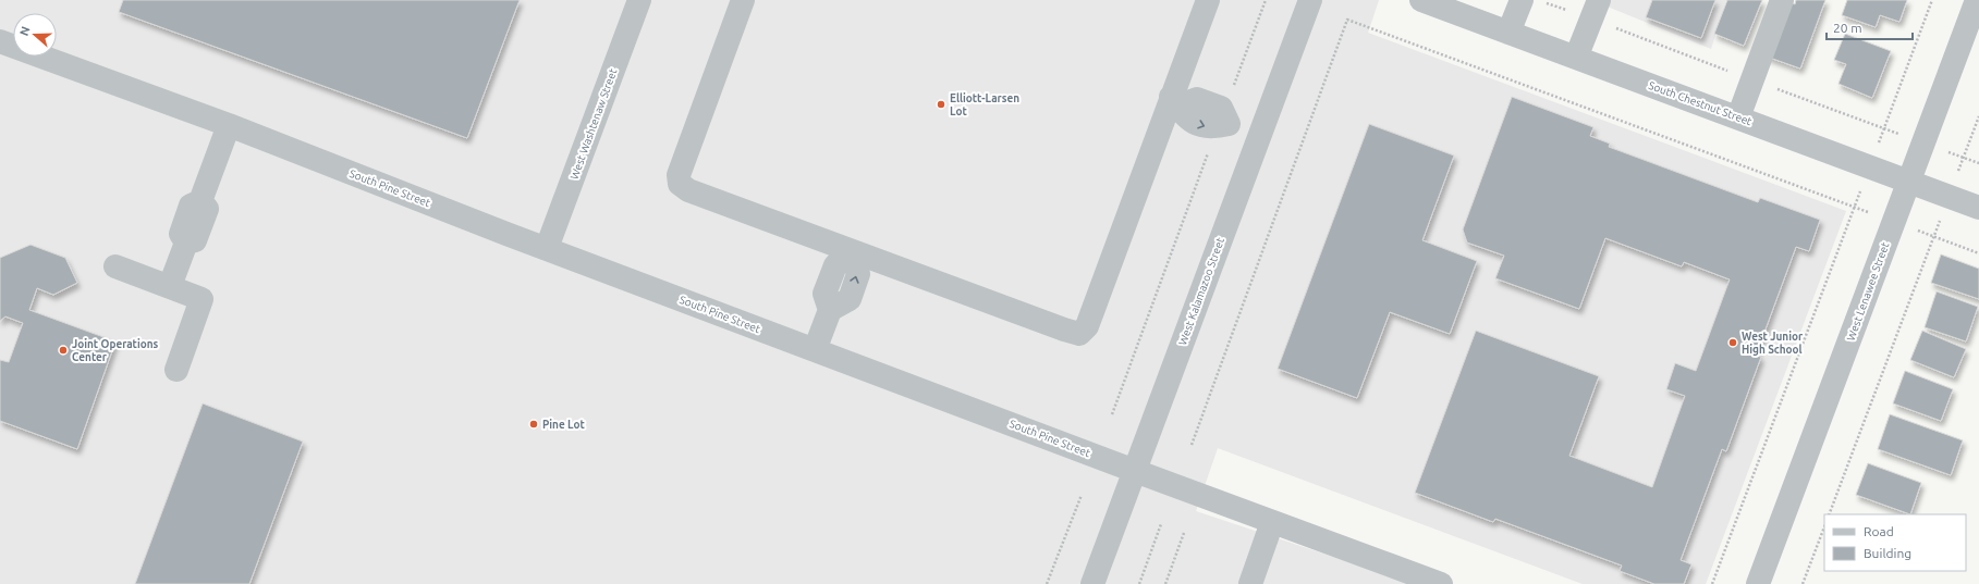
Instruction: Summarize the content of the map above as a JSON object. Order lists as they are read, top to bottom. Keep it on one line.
{"streets":{"street":["South Chestnut Street","West Washtenaw Street","South Pine Street","West Kalamazoo Street","West Lenawee Street"]},"crossings":[["South Chestnut Street","West Lenawee Street"],["West Washtenaw Street","South Pine Street"],["South Pine Street","West Kalamazoo Street"]],"places":["Elliott-Larsen Lot","West Junior High School","Joint Operations Center","Pine Lot"],"legend":["Road","Building"],"scale_bar":"20 m","north":"left"}
